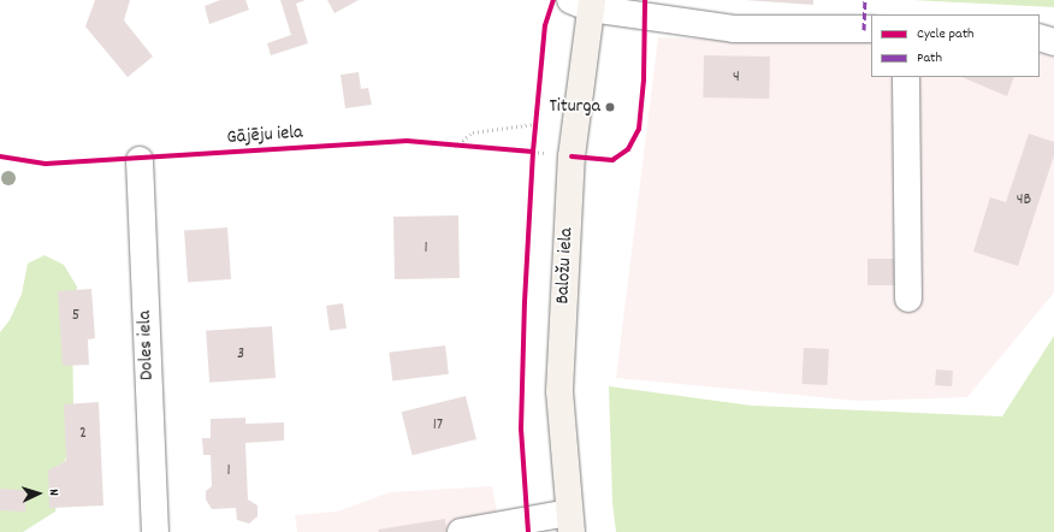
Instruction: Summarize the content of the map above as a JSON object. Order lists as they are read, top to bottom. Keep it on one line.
{"streets":{"main road":["Baložu iela"],"street":["Doles iela"],"cycle path":["Gājēju iela"]},"places":["Titurga"],"house_numbers":["4","4B","1","5","3","17","2","1"],"legend":["Cycle path","Path"],"north":"right"}
